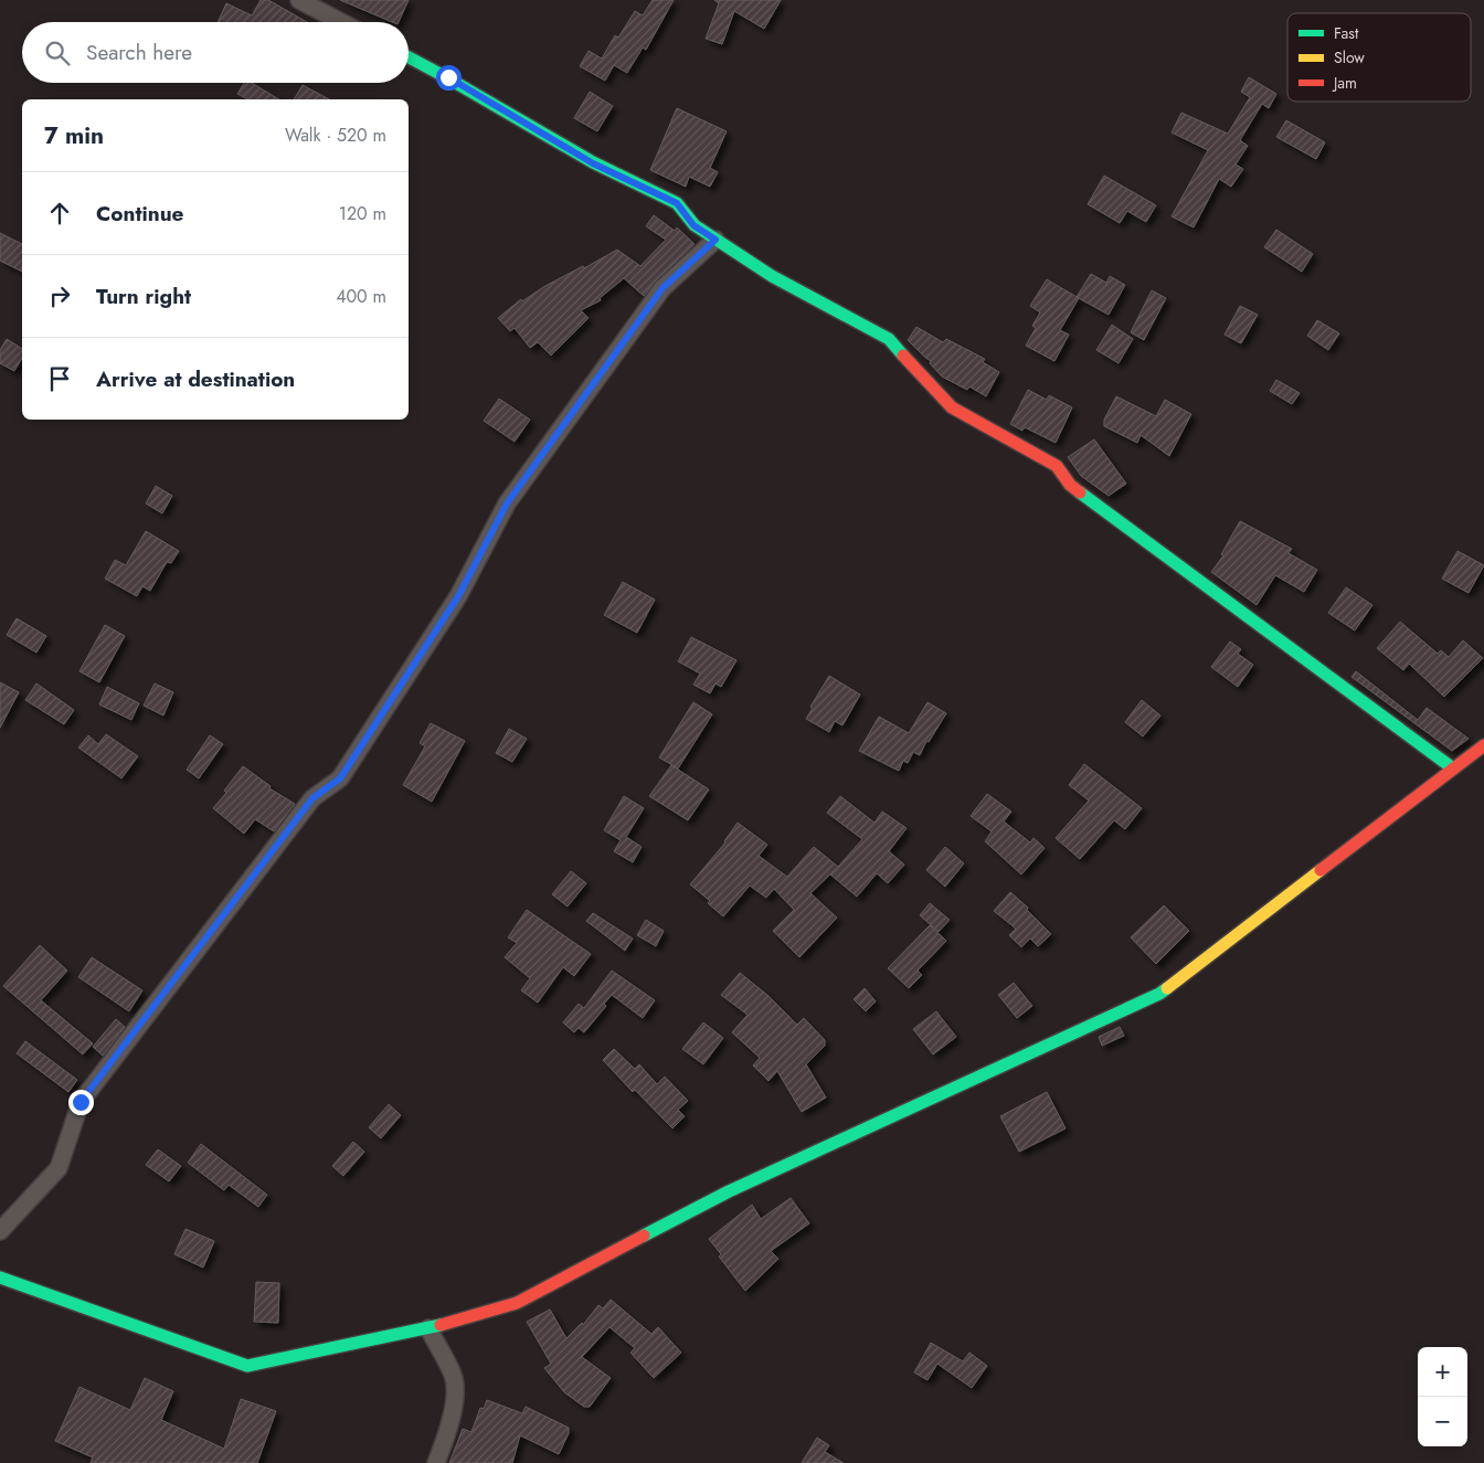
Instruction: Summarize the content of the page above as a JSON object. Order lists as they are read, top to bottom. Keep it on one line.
{"legend":["Fast","Slow","Jam"],"page":{"search":"Search here","heading":["7 min","Walk · 520 m"],"list":[["Continue","120 m"],["Turn right","400 m"],"Arrive at destination"],"map_buttons":["+","−"]}}
